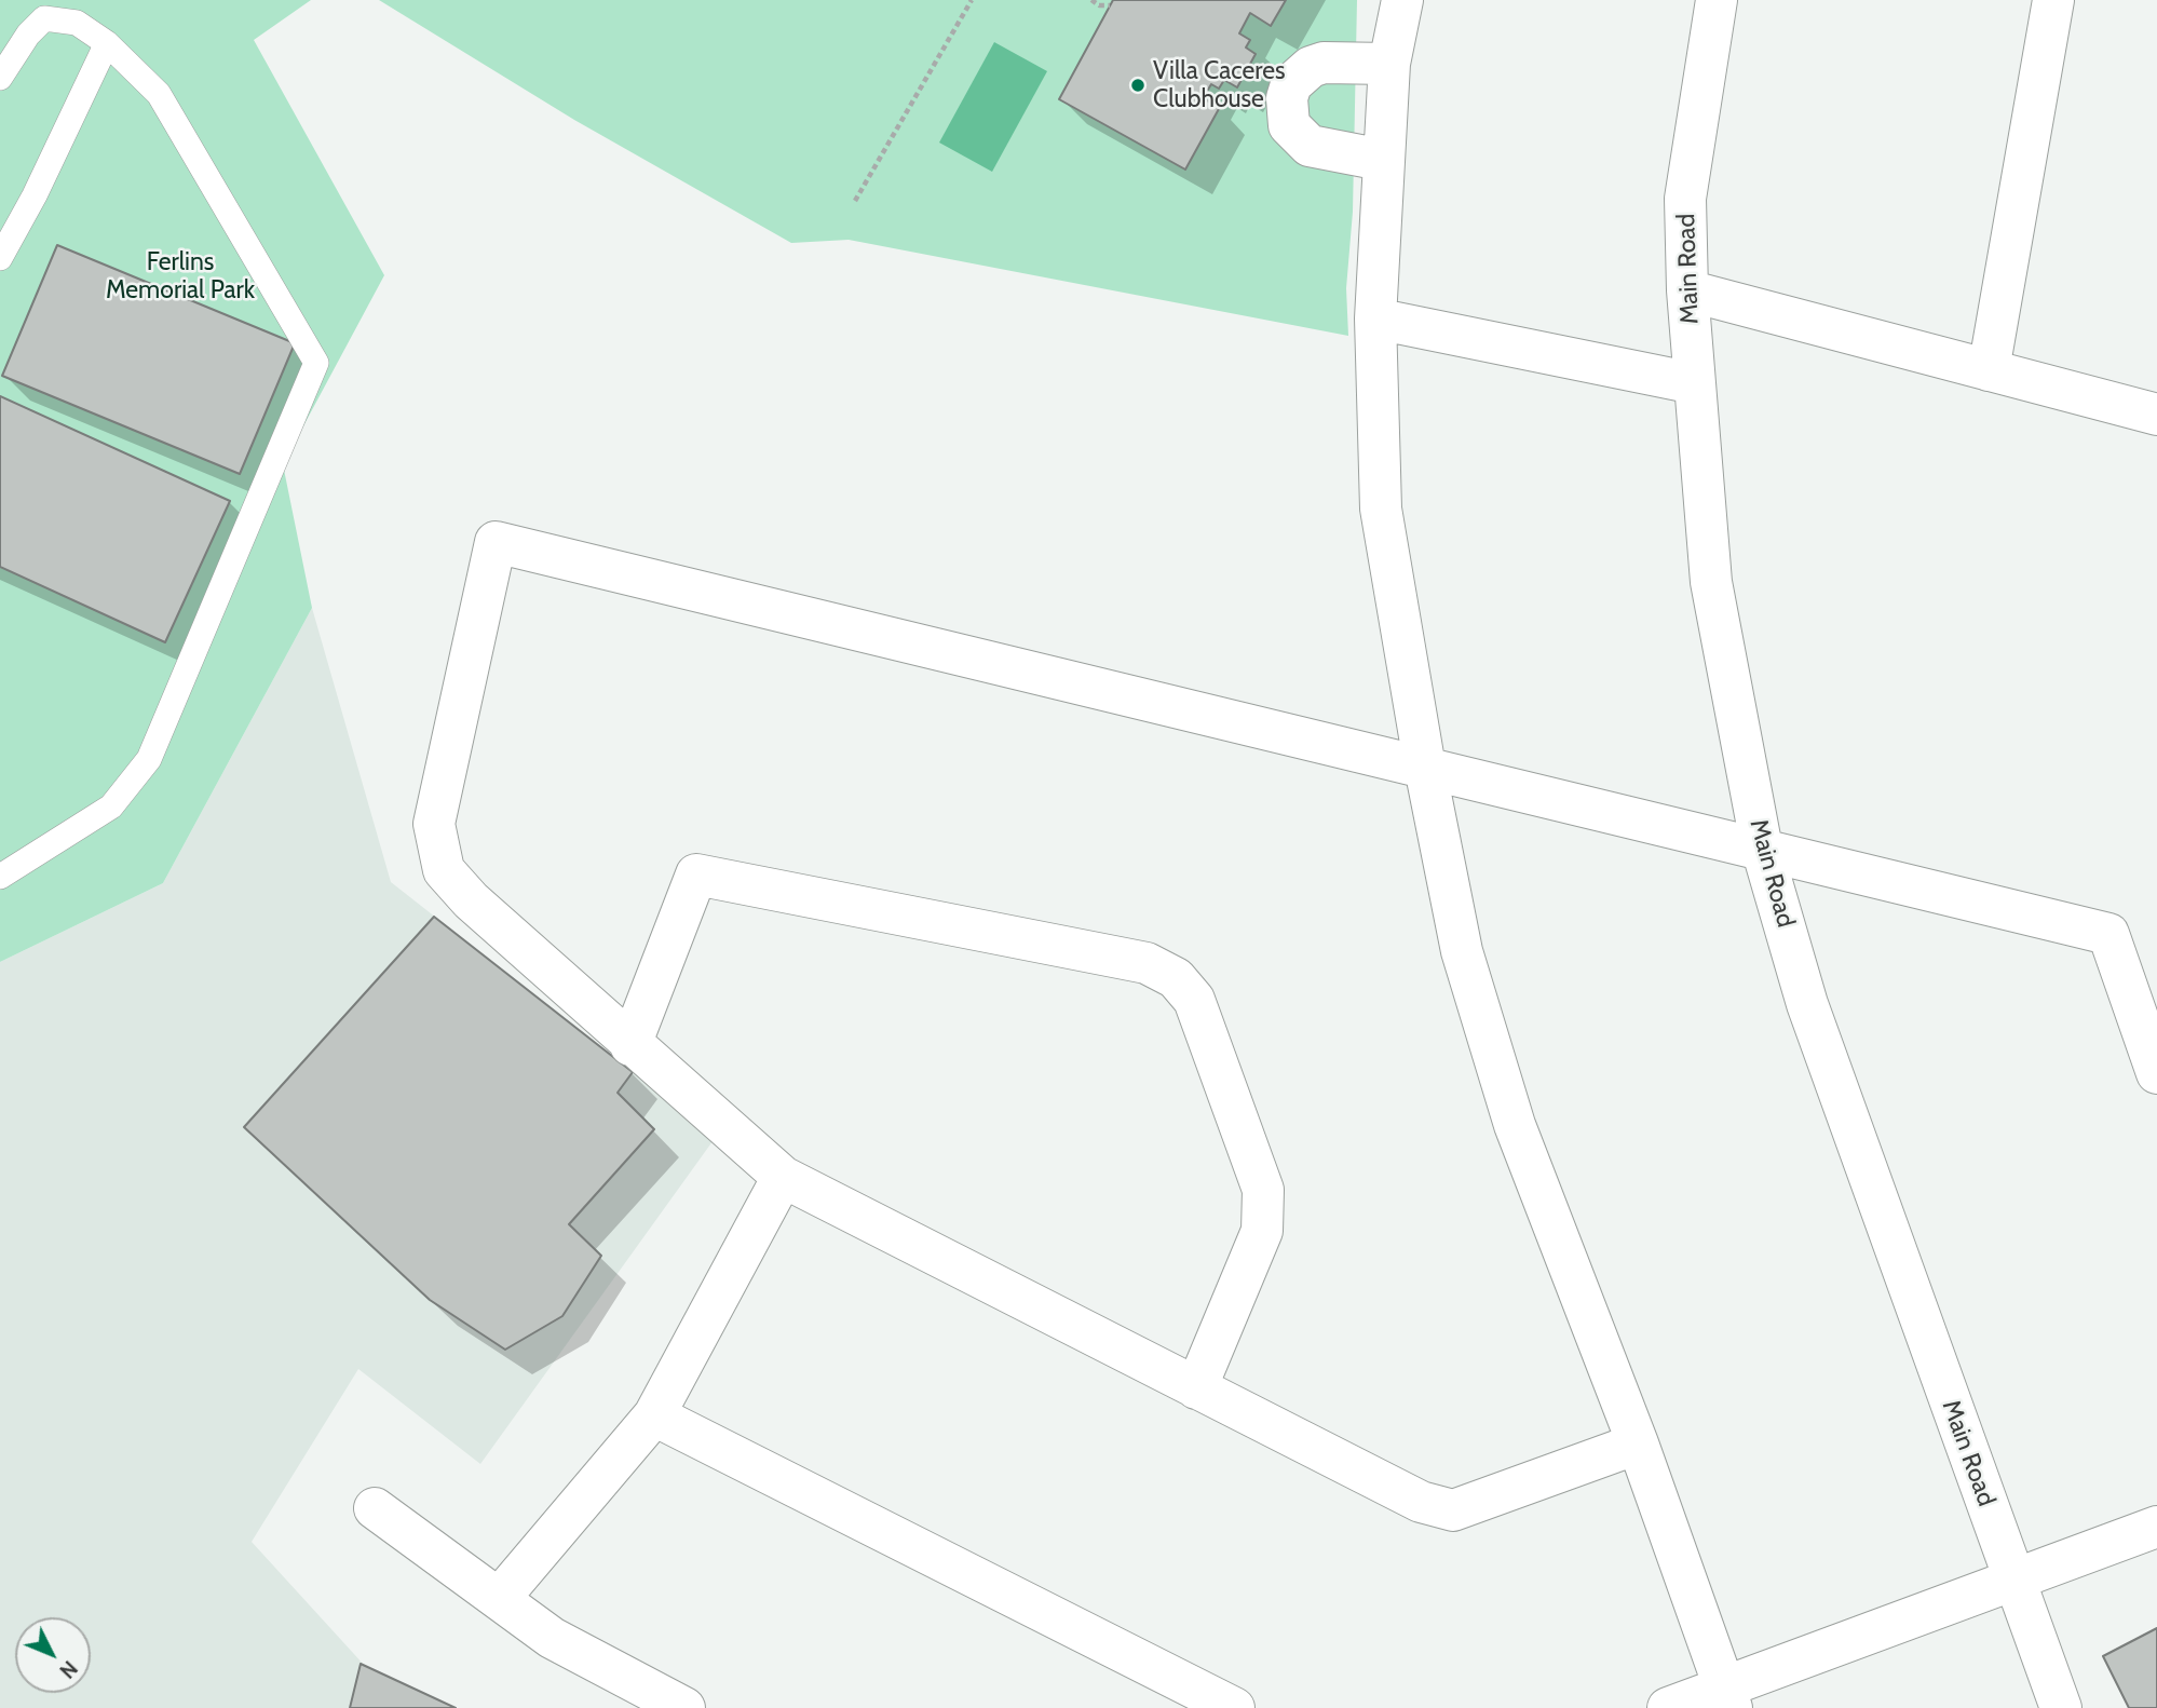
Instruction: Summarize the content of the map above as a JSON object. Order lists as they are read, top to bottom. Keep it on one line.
{"streets":{"street":["Main Road"]},"parks":["Ferlins Memorial Park"],"places":["Villa Caceres Clubhouse"],"north":"bottom right"}
